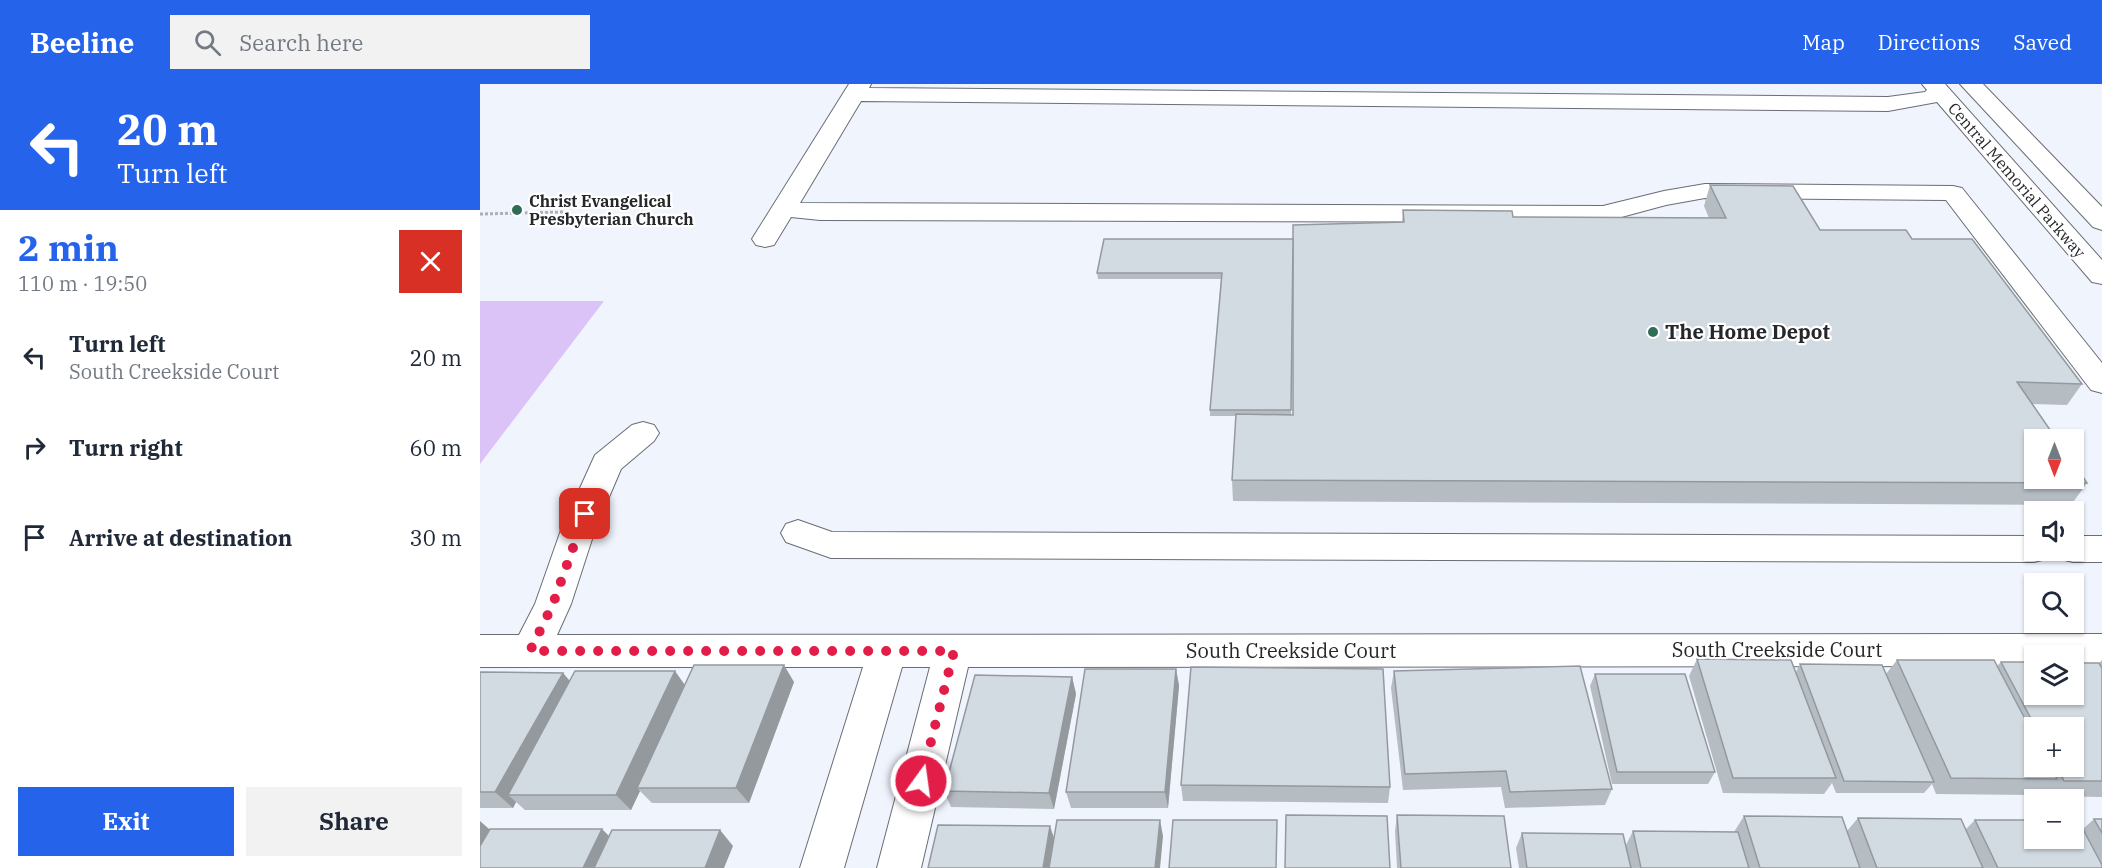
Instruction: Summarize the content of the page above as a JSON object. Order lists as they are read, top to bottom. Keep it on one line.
{"streets":{"street":["Central Memorial Parkway","South Creekside Court"]},"places":["Christ Evangelical Presbyterian Church","The Home Depot"],"north":"bottom","page":{"header":"Beeline","search":"Search here","nav":["Map","Directions","Saved"],"turn":["20 m","Turn left"],"heading":["2 min","110 m · 19:50"],"list":[{"name":"Turn left","note":"South Creekside Court","value":"20 m"},{"name":"Turn right","value":"60 m"},{"name":"Arrive at destination","value":"30 m"}],"map_buttons":["+","−"],"buttons":["Exit","Share"]}}
